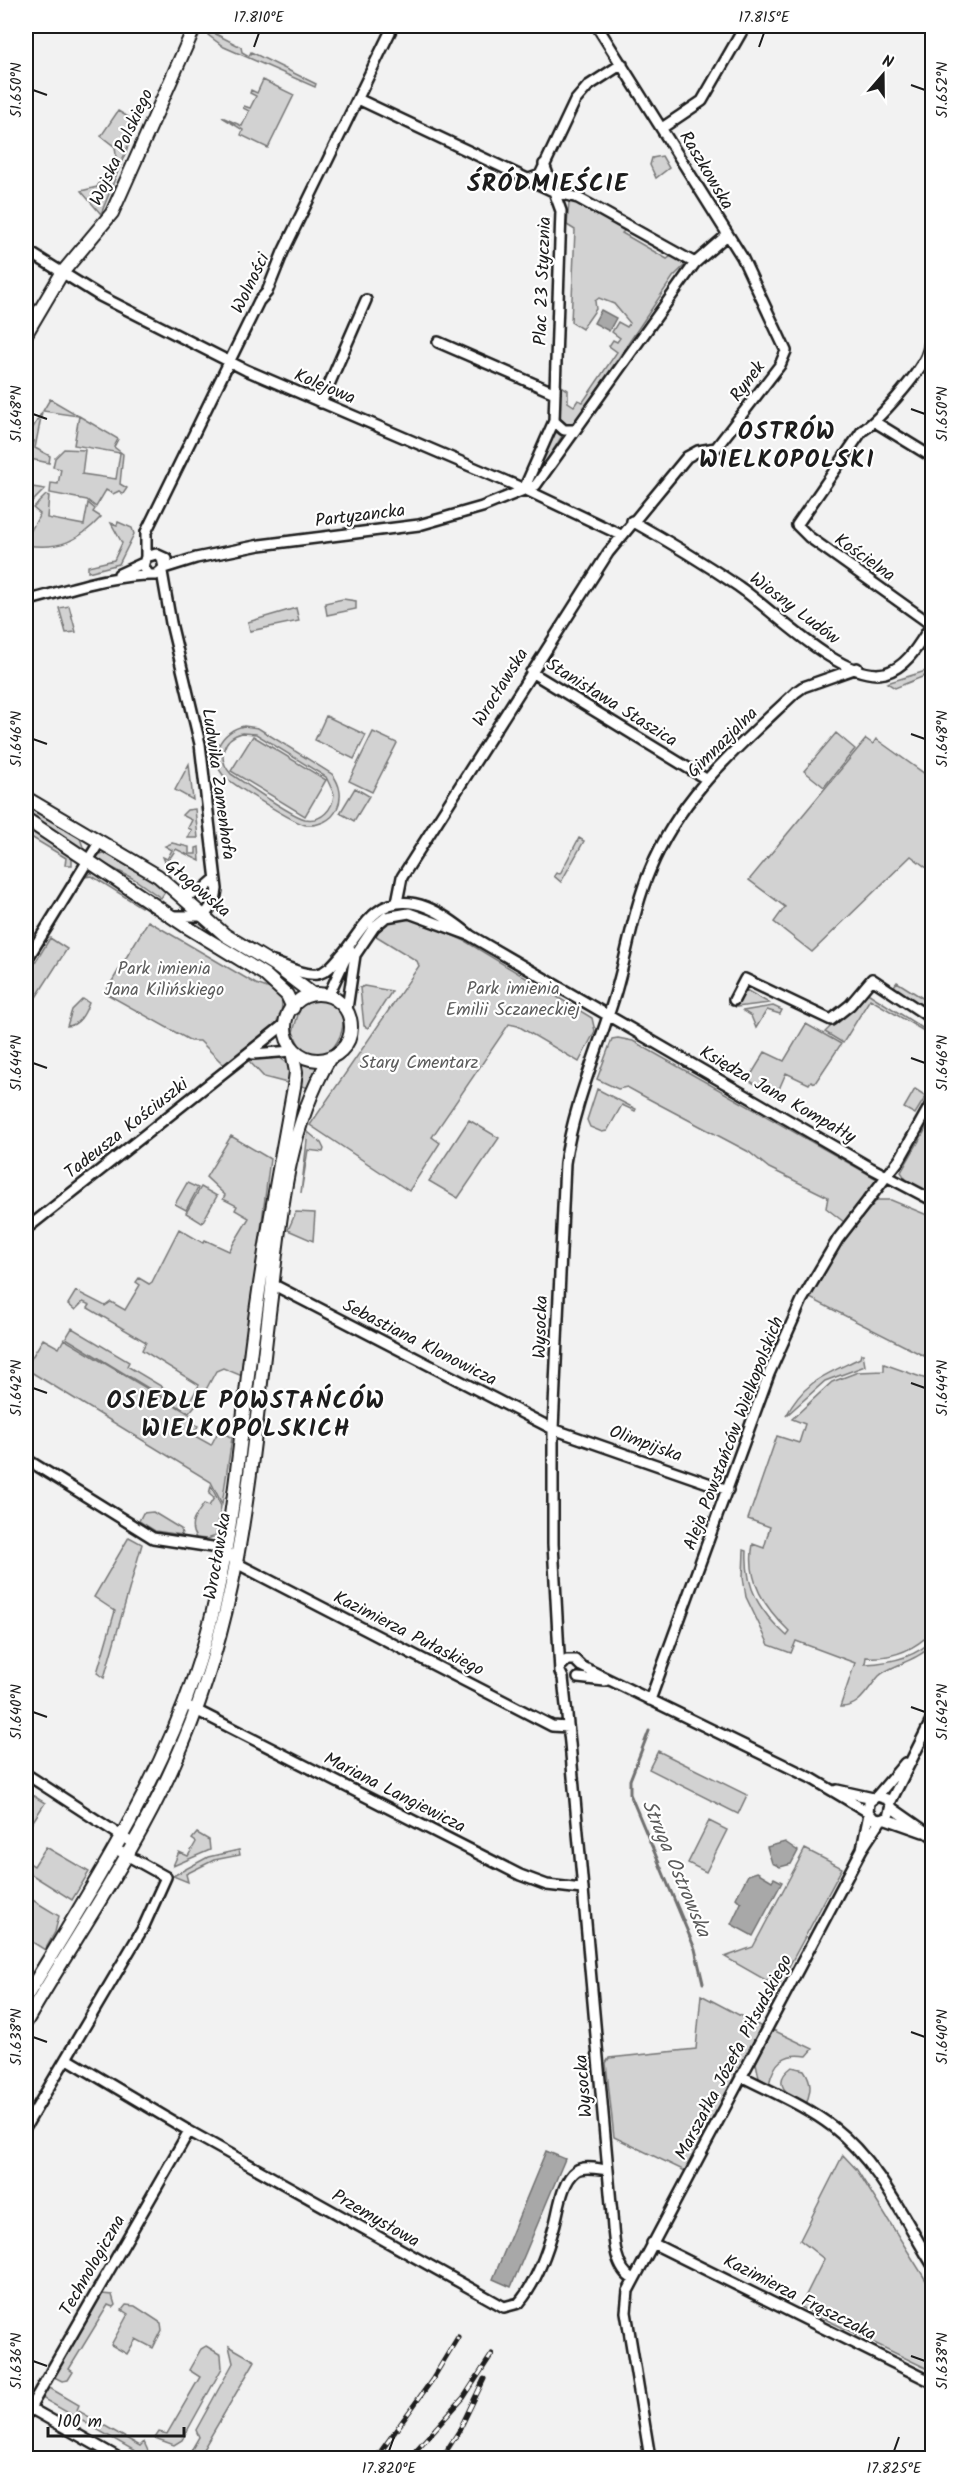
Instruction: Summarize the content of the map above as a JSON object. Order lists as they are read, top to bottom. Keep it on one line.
{"streets":{"main road":["Wojska Polskiego","Wrocławska","Głogowska"],"street":["Raszkowska","Plac 23 Stycznia","Wolności","Rynek","Kolejowa","Partyzancka","Kościelna","Wiosny Ludów","Stanisława Staszica","Gimnazjalna","Ludwika Zamenhofa","Księdza Jana Kompałły","Tadeusza Kościuszki","Wysocka","Sebastiana Klonowicza","Aleja Powstańców Wielkopolskich","Olimpijska","Kazimierza Pułaskiego","Mariana Langiewicza","Marszałka Józefa Piłsudskiego","Przemysłowa","Technologiczna","Kazimierza Frąszczaka"]},"crossings":[["Wojska Polskiego","Kolejowa"],["Raszkowska","Rynek"],["Plac 23 Stycznia","Kolejowa"],["Plac 23 Stycznia","Partyzancka"],["Wolności","Kolejowa"],["Wolności","Partyzancka"],["Wolności","Ludwika Zamenhofa"],["Rynek","Wrocławska"],["Kolejowa","Partyzancka"],["Kolejowa","Wrocławska"],["Partyzancka","Ludwika Zamenhofa"],["Kościelna","Wiosny Ludów"],["Wiosny Ludów","Wrocławska"],["Wiosny Ludów","Gimnazjalna"],["Wrocławska","Stanisława Staszica"],["Wrocławska","Głogowska"],["Wrocławska","Tadeusza Kościuszki"],["Wrocławska","Sebastiana Klonowicza"],["Wrocławska","Kazimierza Pułaskiego"],["Wrocławska","Mariana Langiewicza"],["Stanisława Staszica","Gimnazjalna"],["Gimnazjalna","Księdza Jana Kompałły"],["Gimnazjalna","Wysocka"],["Ludwika Zamenhofa","Głogowska"],["Głogowska","Tadeusza Kościuszki"],["Księdza Jana Kompałły","Wysocka"],["Księdza Jana Kompałły","Aleja Powstańców Wielkopolskich"],["Wysocka","Sebastiana Klonowicza"],["Wysocka","Olimpijska"],["Wysocka","Kazimierza Pułaskiego"],["Wysocka","Mariana Langiewicza"],["Wysocka","Marszałka Józefa Piłsudskiego"],["Wysocka","Przemysłowa"],["Sebastiana Klonowicza","Olimpijska"],["Aleja Powstańców Wielkopolskich","Olimpijska"],["Marszałka Józefa Piłsudskiego","Kazimierza Frąszczaka"],["Przemysłowa","Technologiczna"]],"districts":["ŚRÓDMIEŚCIE","OSTRÓW WIELKOPOLSKI","OSIEDLE POWSTAŃCÓW WIELKOPOLSKICH"],"water":["Struga Ostrowska"],"parks":["Park imienia Jana Kilińskiego","Park imienia Emilii Sczaneckiej","Stary Cmentarz"],"scale_bar":"100 m","north":"top","coordinates":["17.810°E","17.815°E","51.650°N","51.652°N","51.648°N","51.646°N","51.644°N","51.642°N","51.640°N","51.638°N","51.636°N","17.820°E","17.825°E"]}
